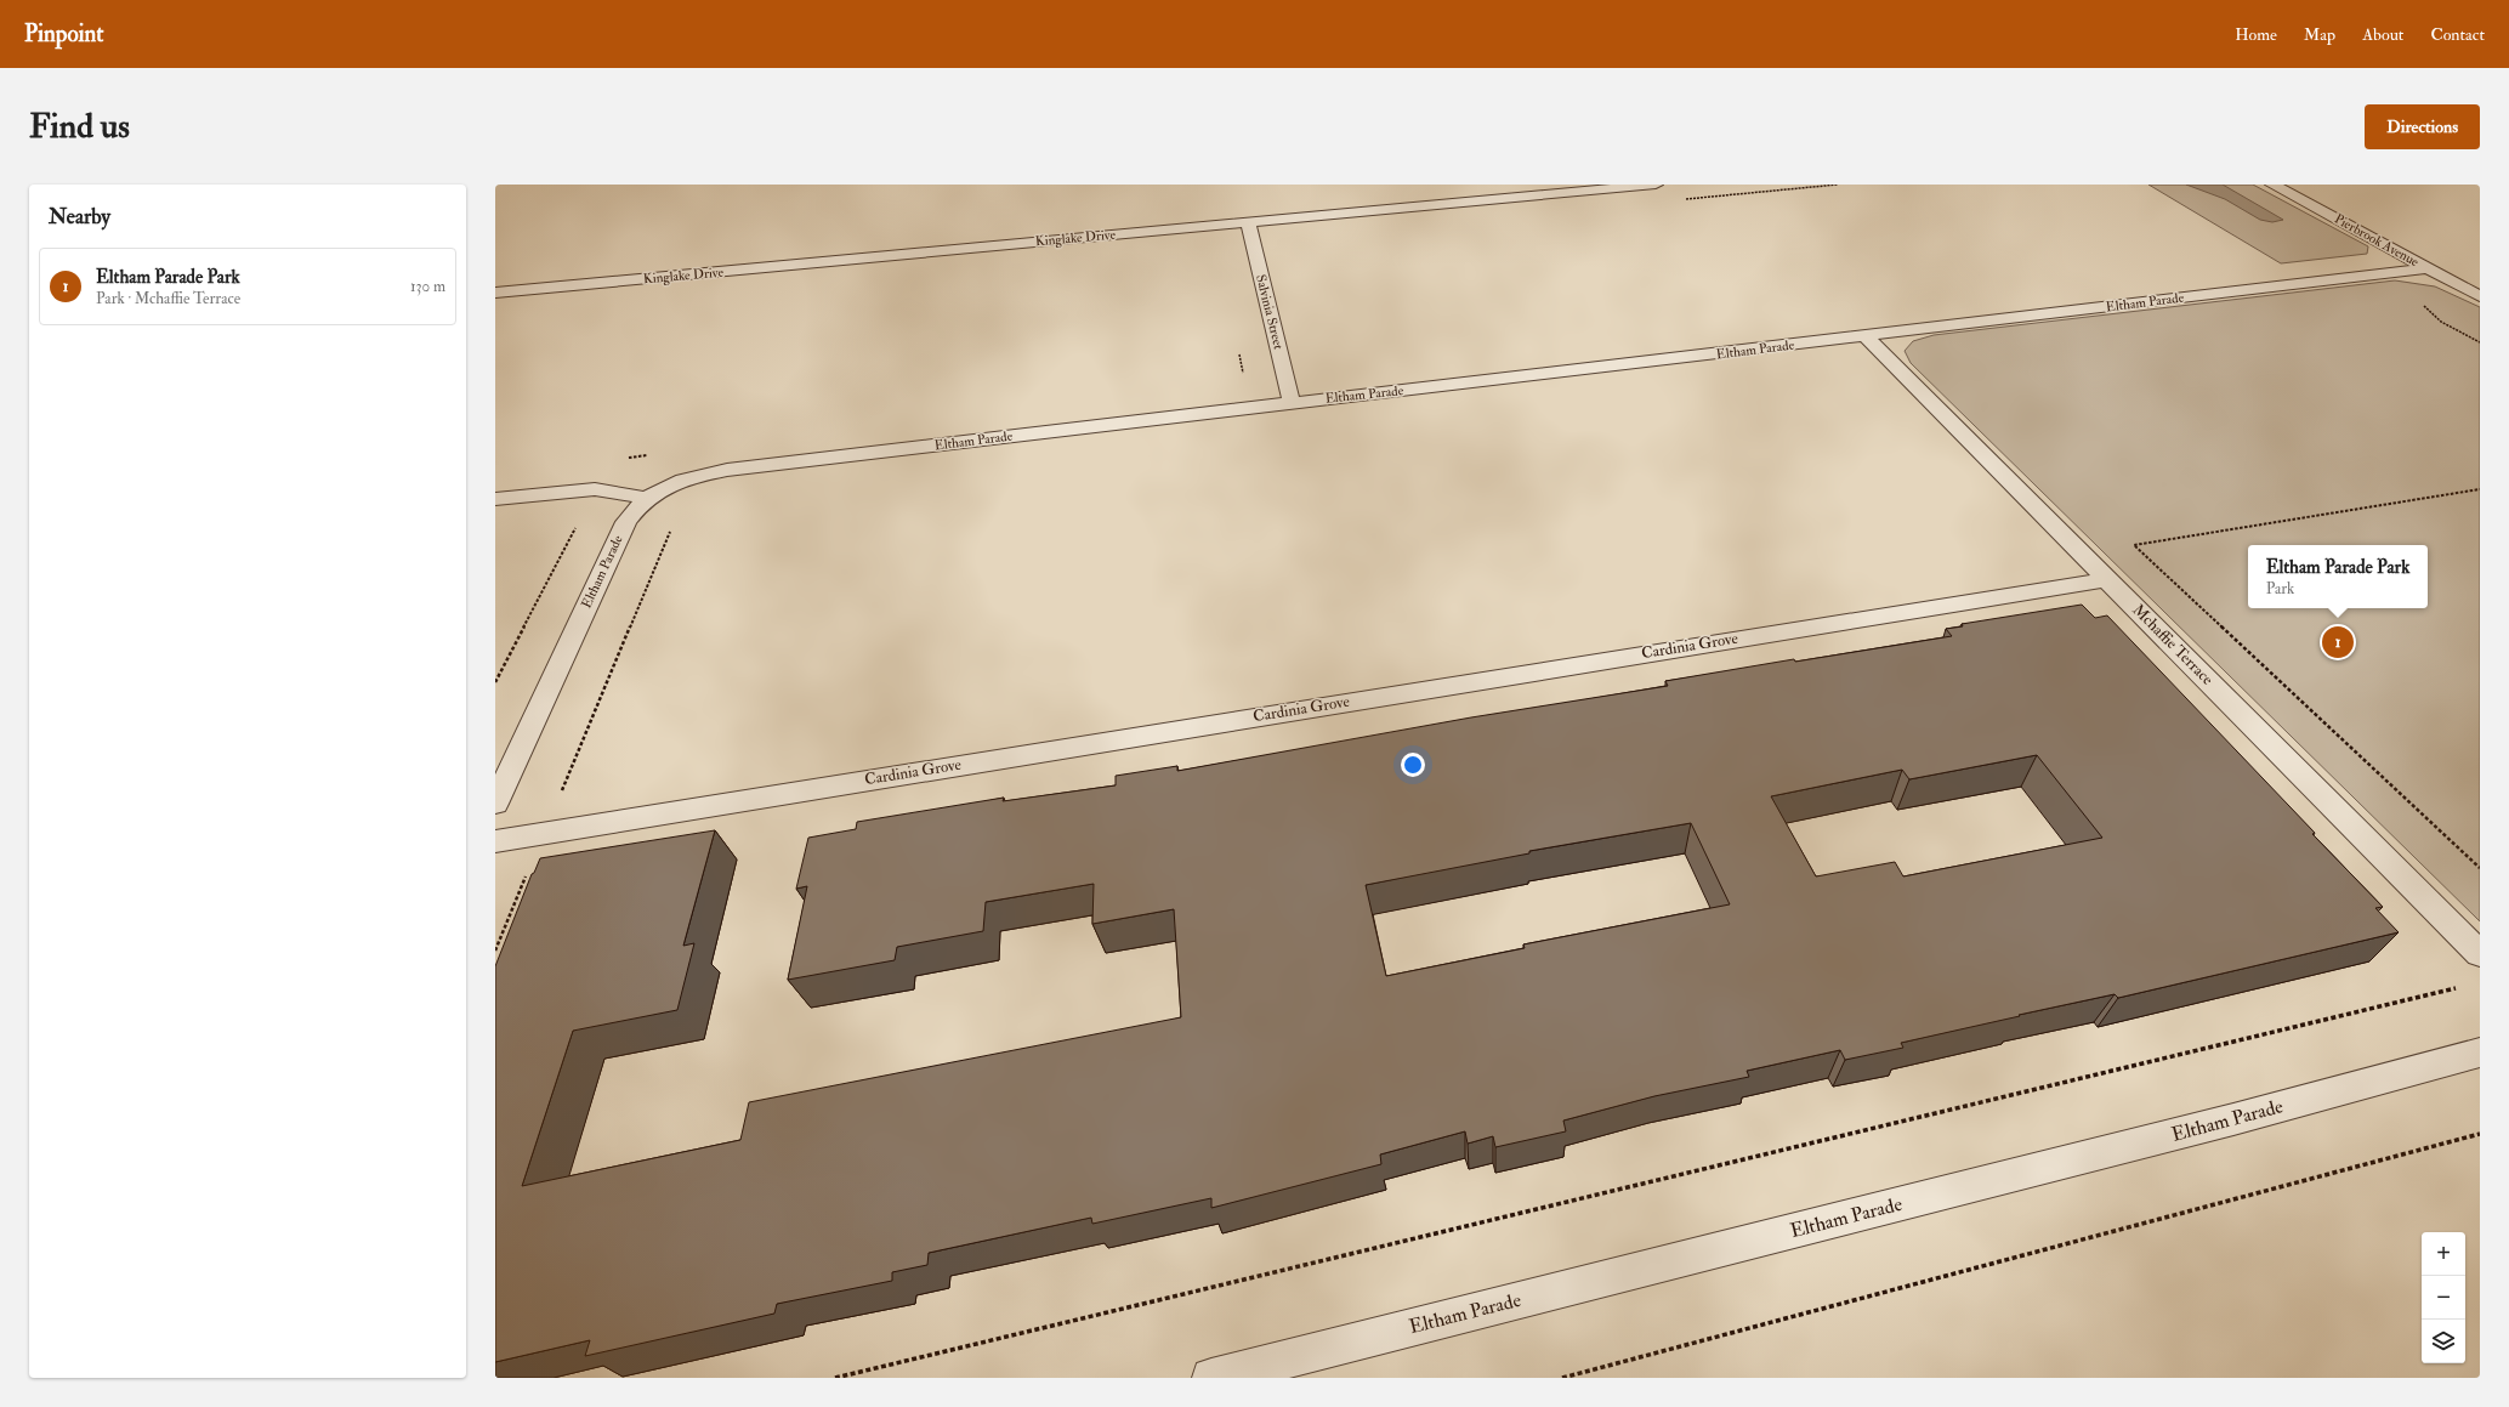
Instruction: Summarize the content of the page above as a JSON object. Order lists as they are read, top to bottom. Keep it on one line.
{"streets":{"street":["Kinglake Drive","Pierbrook Avenue","Eltham Parade","Salvinia Street","Mchaffie Terrace","Cardinia Grove"]},"crossings":[["Kinglake Drive","Salvinia Street"],["Pierbrook Avenue","Eltham Parade"],["Eltham Parade","Salvinia Street"],["Eltham Parade","Mchaffie Terrace"],["Mchaffie Terrace","Cardinia Grove"]],"page":{"header":"Pinpoint","nav":["Home","Map","About","Contact"],"buttons":"Directions","title":"Find us","heading":"Nearby","list":[{"mark":"1","name":"Eltham Parade Park","note":"Park · Mchaffie Terrace","value":"130 m"}],"popup":["Eltham Parade Park","Park"],"pins":"1","map_buttons":["+","−"]}}
